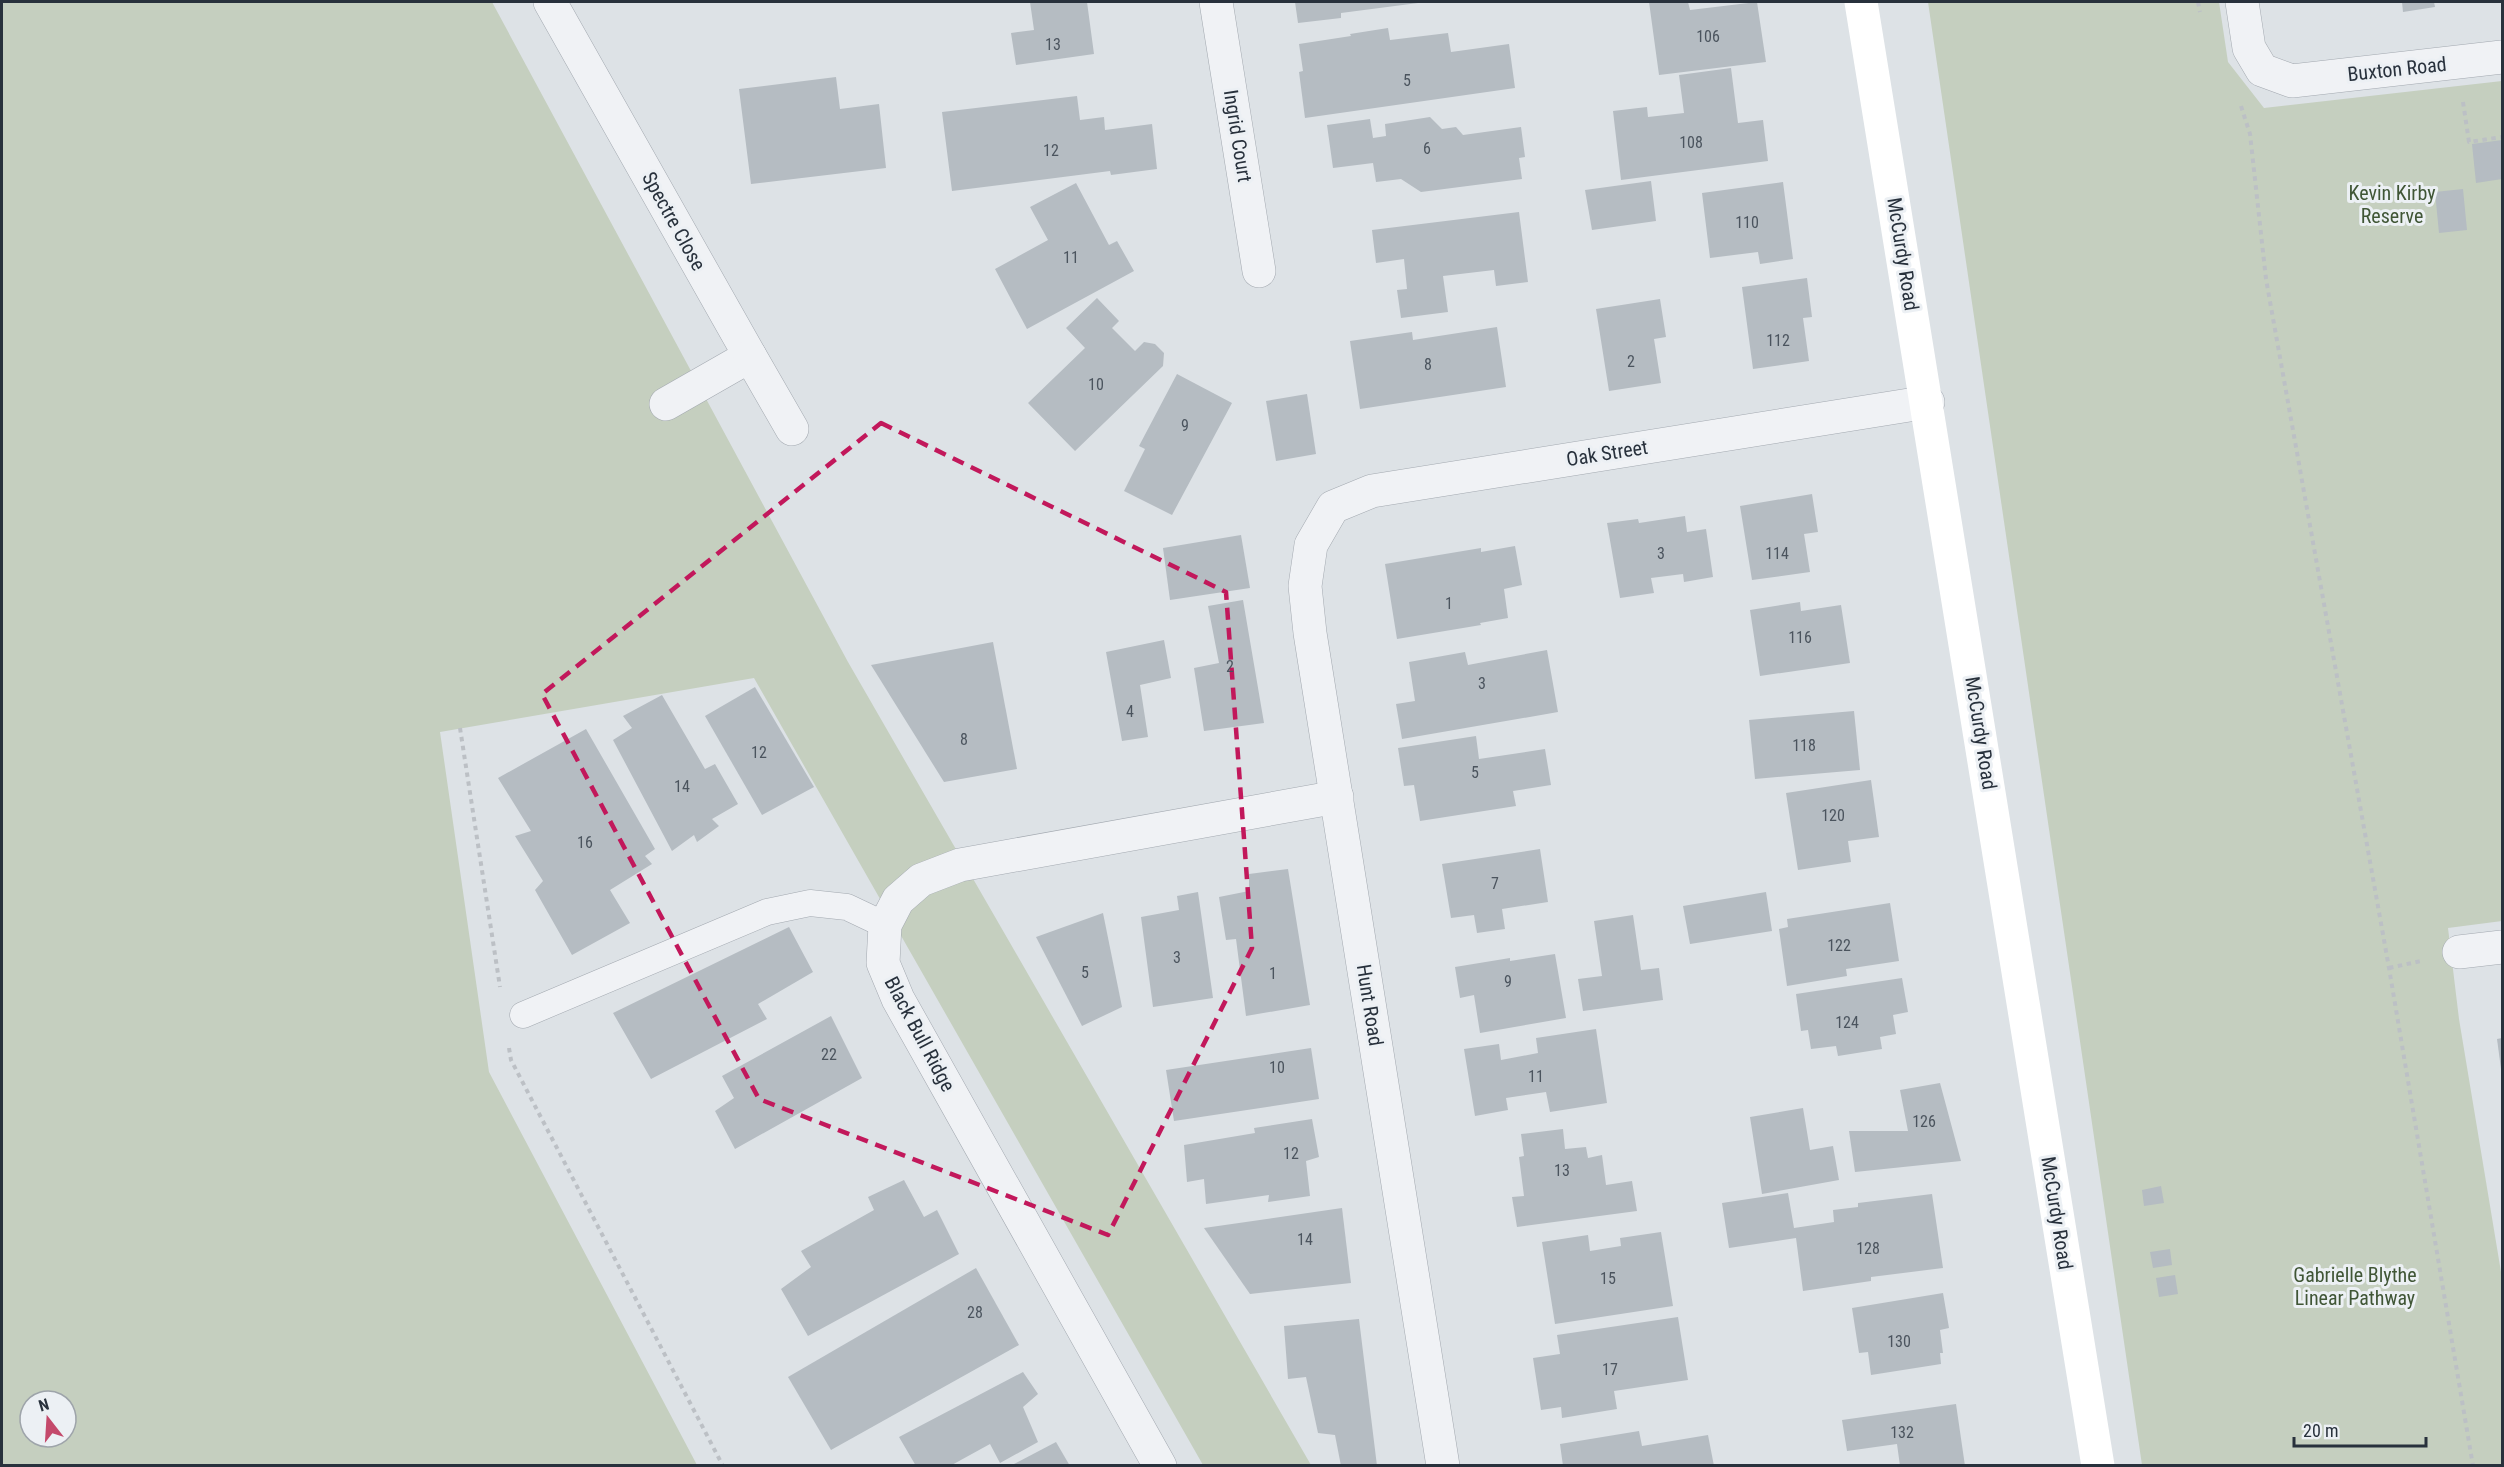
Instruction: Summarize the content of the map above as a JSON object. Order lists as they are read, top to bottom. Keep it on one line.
{"streets":{"main road":["McCurdy Road"],"street":["Buxton Road","Ingrid Court","Spectre Close","Oak Street","Hunt Road","Black Bull Ridge"]},"crossings":[["McCurdy Road","Oak Street"],["Oak Street","Hunt Road"],["Hunt Road","Black Bull Ridge"]],"parks":["Kevin Kirby Reserve","Gabrielle Blythe Linear Pathway"],"house_numbers":["106","13","5","108","6","12","110","11","112","2","8","10","9","3","114","1","116","2","3","4","8","118","12","5","14","120","16","7","122","3","5","1","9","124","22","10","11","126","12","13","14","128","15","28","130","17","132"],"scale_bar":"20 m","north":"top"}
